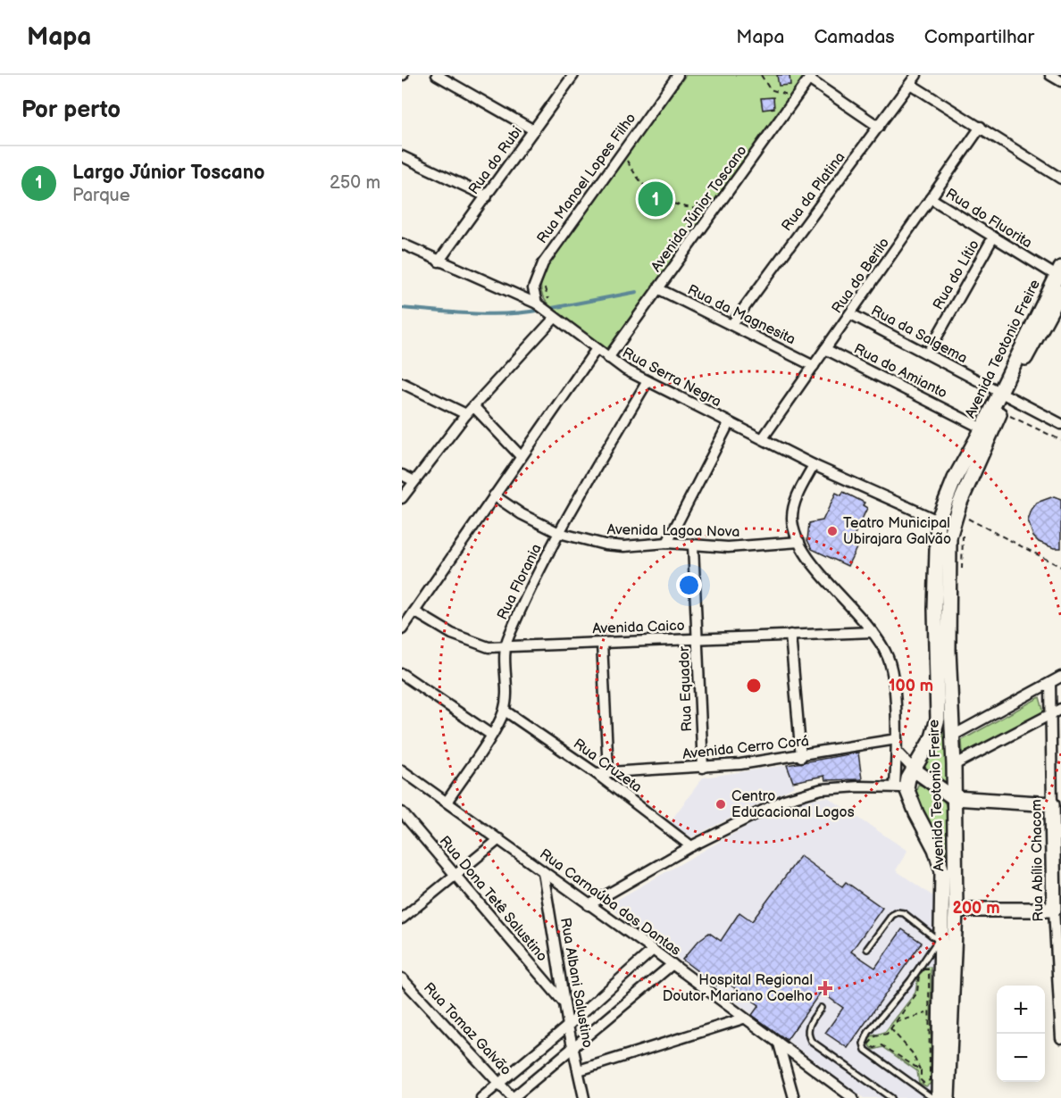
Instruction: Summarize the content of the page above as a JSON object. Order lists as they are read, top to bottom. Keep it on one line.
{"streets":{"street":["Rua do Rubi","Rua Manoel Lopes Filho","Rua da Platina","Avenida Júnior Toscano","Rua do Fluorita","Rua do Lítio","Rua do Berilo","Rua da Magnesita","Rua da Salgema","Avenida Teotonio Freire","Rua do Amianto","Rua Serra Negra","Avenida Lagoa Nova","Rua Florania","Avenida Caico","Rua Equador","Avenida Cerro Corá","Rua Cruzeta","Rua Abílio Chacom","Rua Dona Tetê Salustino","Rua Carnaúba dos Dantas","Rua Albani Salustino","Rua Tomaz Galvão"]},"crossings":[["Rua do Rubi","Rua Serra Negra"],["Rua Manoel Lopes Filho","Rua Serra Negra"],["Rua da Platina","Rua da Magnesita"],["Avenida Júnior Toscano","Rua da Magnesita"],["Avenida Júnior Toscano","Rua Serra Negra"],["Rua do Fluorita","Rua do Lítio"],["Rua do Fluorita","Rua do Berilo"],["Rua do Fluorita","Avenida Teotonio Freire"],["Rua do Lítio","Rua da Salgema"],["Rua do Berilo","Rua da Magnesita"],["Rua do Berilo","Rua da Salgema"],["Rua do Berilo","Rua do Amianto"],["Rua do Berilo","Rua Serra Negra"],["Rua da Salgema","Avenida Teotonio Freire"],["Avenida Teotonio Freire","Rua do Amianto"],["Avenida Teotonio Freire","Rua Serra Negra"],["Rua Serra Negra","Rua Florania"],["Avenida Lagoa Nova","Rua Florania"],["Avenida Lagoa Nova","Rua Equador"],["Rua Florania","Avenida Caico"],["Rua Florania","Rua Cruzeta"],["Rua Florania","Rua Carnaúba dos Dantas"],["Avenida Caico","Rua Equador"],["Rua Equador","Avenida Cerro Corá"],["Avenida Cerro Corá","Rua Cruzeta"],["Rua Dona Tetê Salustino","Rua Albani Salustino"],["Rua Carnaúba dos Dantas","Rua Albani Salustino"]],"places":{"other":["Teatro Municipal Ubirajara Galvão","Centro Educacional Logos"],"health":["Hospital Regional Doutor Mariano Coelho"]},"page":{"header":"Mapa","nav":["Mapa","Camadas","Compartilhar"],"heading":"Por perto","list":[{"mark":"1","name":"Largo Júnior Toscano","note":"Parque","value":"250 m"}],"pins":"1","map_buttons":["+","−"]},"rings":["100 m","200 m"]}
